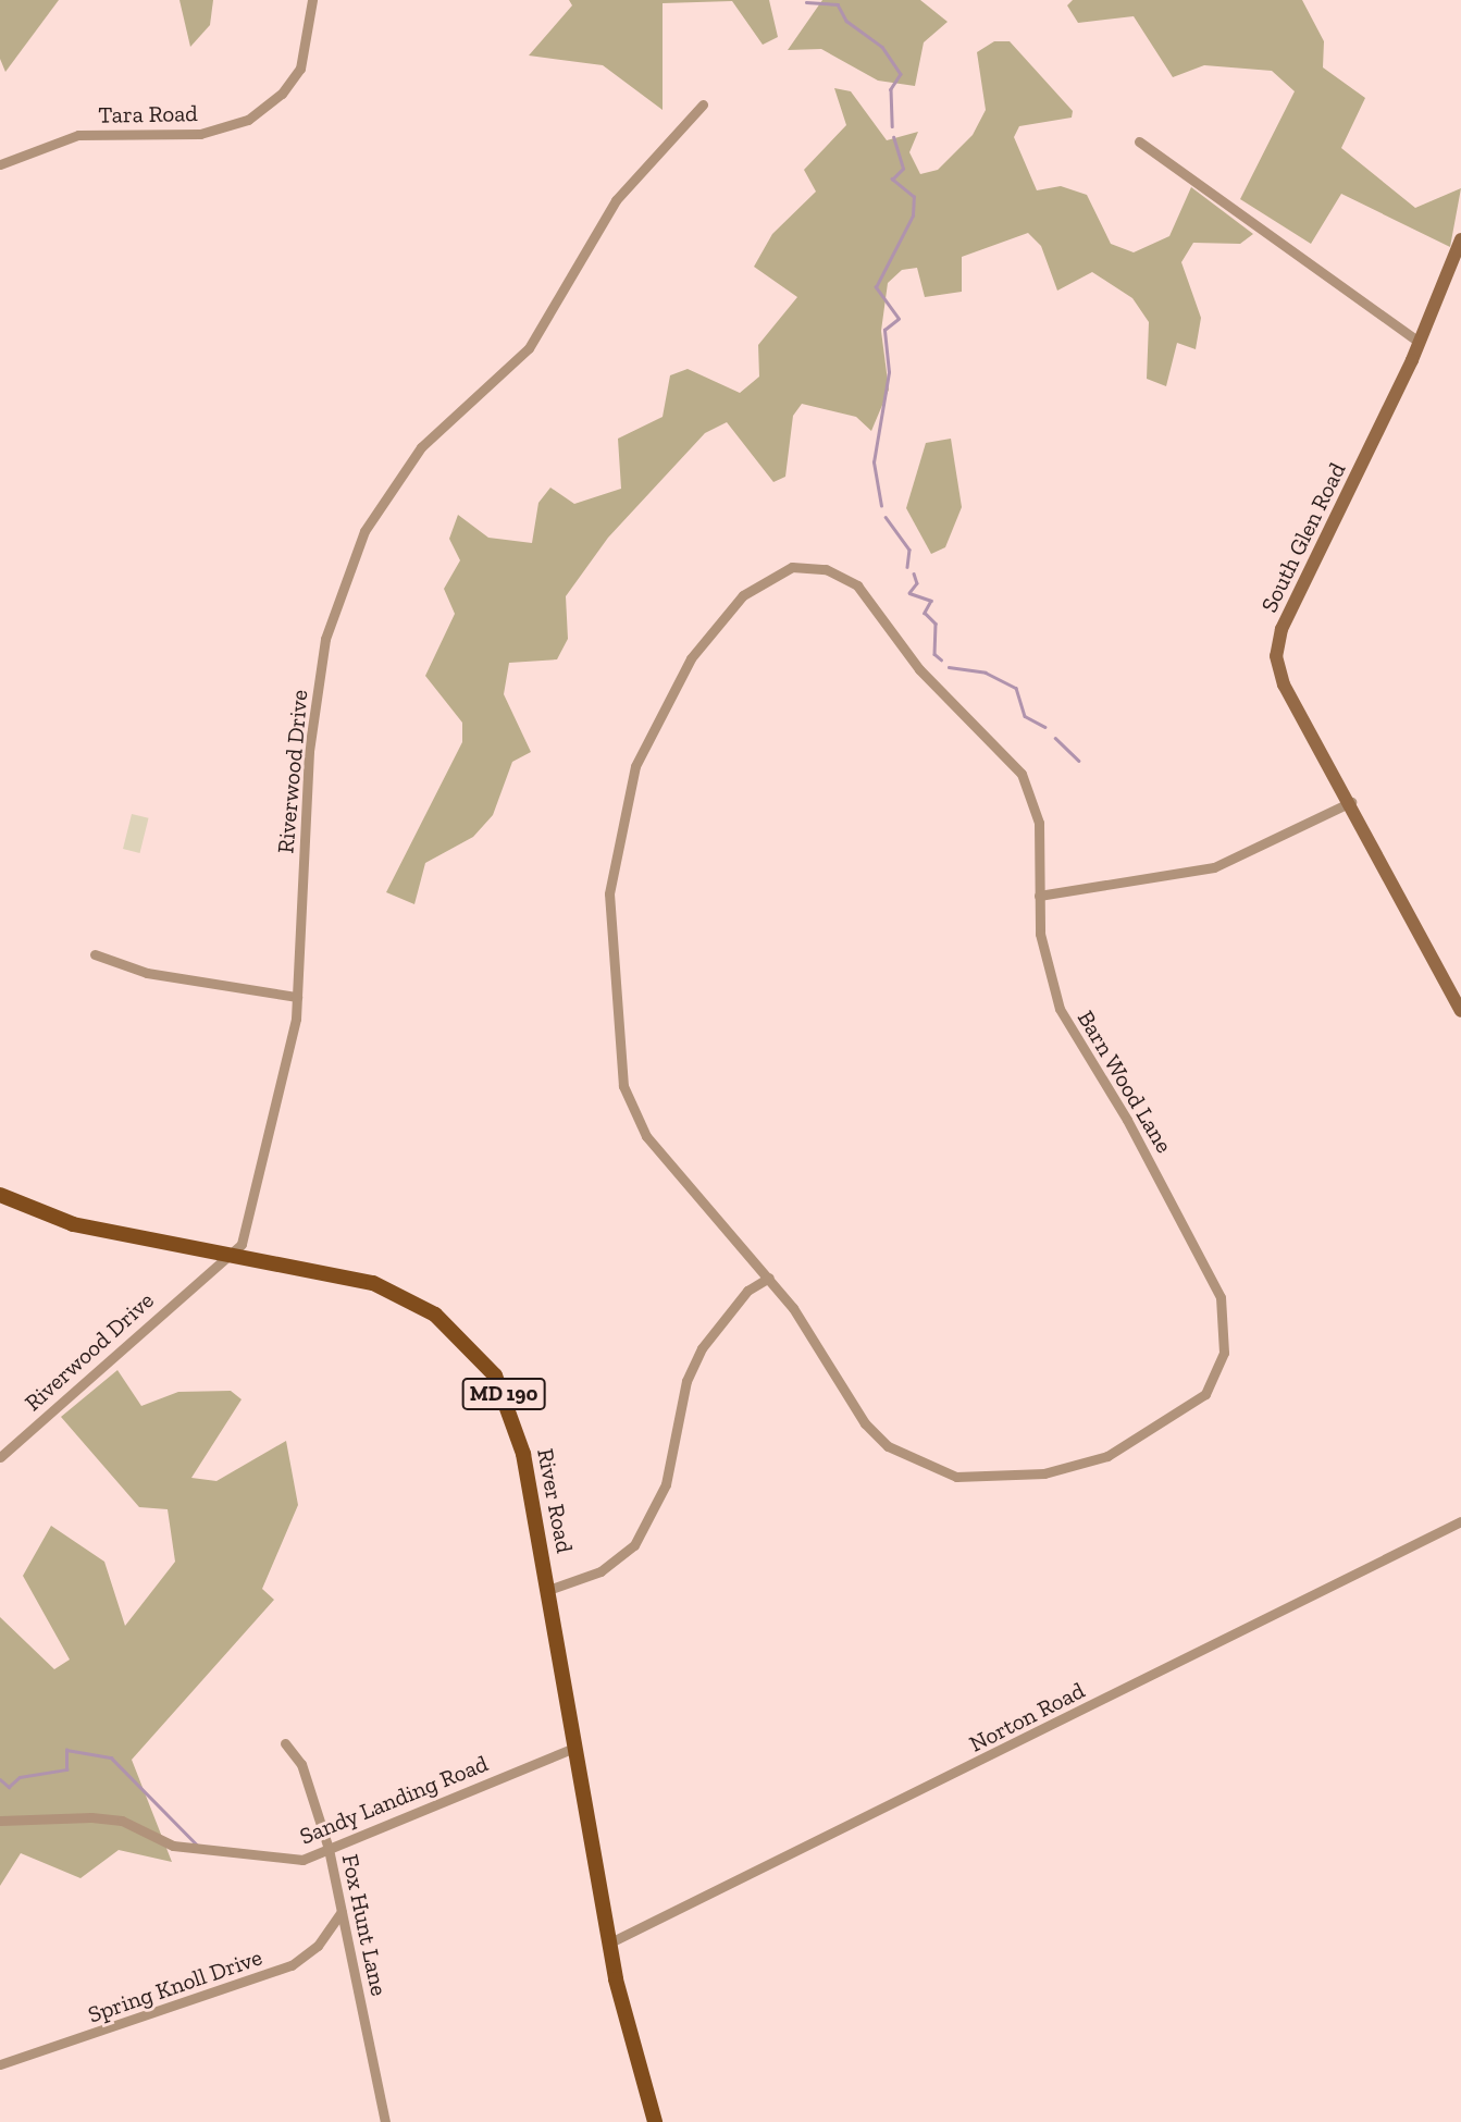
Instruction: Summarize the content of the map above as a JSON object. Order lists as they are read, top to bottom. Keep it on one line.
{"streets":{"main road":["South Glen Road","MD 190","River Road"],"street":["Tara Road","Riverwood Drive","Barn Wood Lane","Norton Road","Sandy Landing Road","Fox Hunt Lane","Spring Knoll Drive"]},"crossings":[["Riverwood Drive","River Road"],["River Road","Norton Road"],["River Road","Sandy Landing Road"],["Sandy Landing Road","Fox Hunt Lane"],["Fox Hunt Lane","Spring Knoll Drive"]]}
